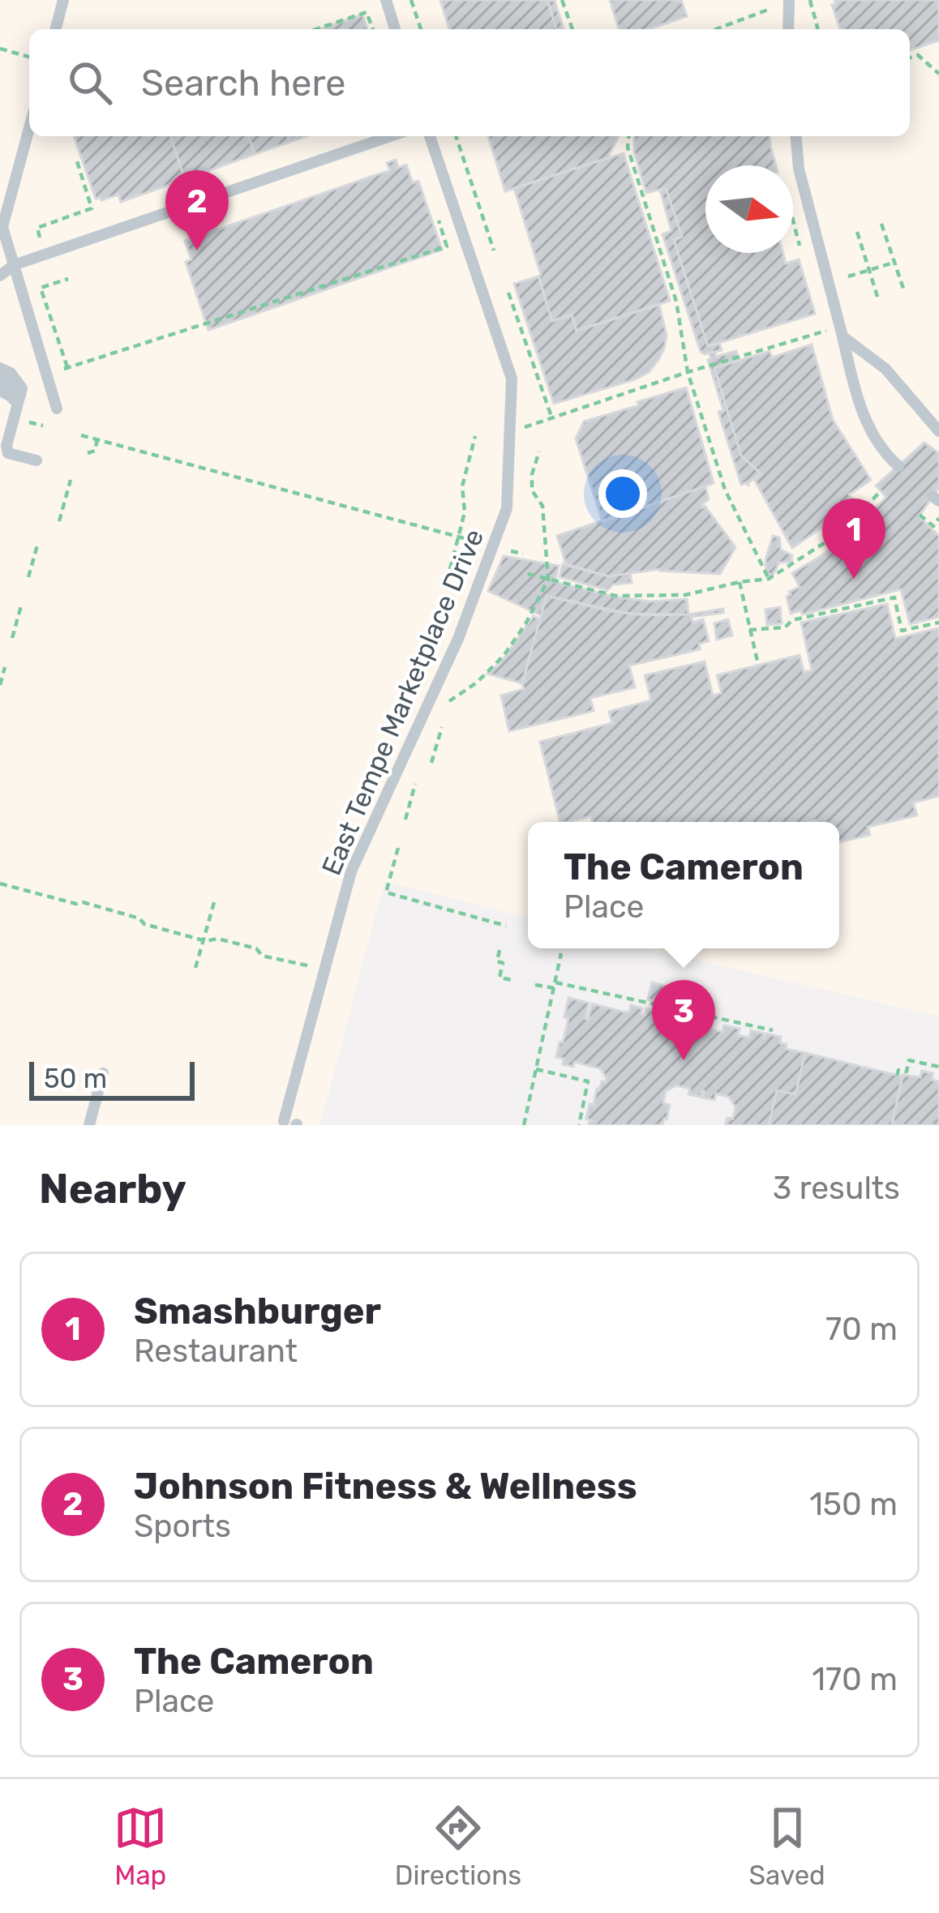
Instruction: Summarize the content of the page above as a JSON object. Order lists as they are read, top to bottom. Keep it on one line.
{"streets":{"lane":["East Tempe Marketplace Drive"]},"scale_bar":"50 m","north":"right","page":{"search":"Search here","pins":["2","1","3"],"popup":["The Cameron","Place"],"scale":"50 m","heading":["Nearby","3 results"],"list":[{"mark":"1","name":"Smashburger","note":"Restaurant","value":"70 m"},{"mark":"2","name":"Johnson Fitness & Wellness","note":"Sports","value":"150 m"},{"mark":"3","name":"The Cameron","note":"Place","value":"170 m"}],"nav":["Map","Directions","Saved"]}}
